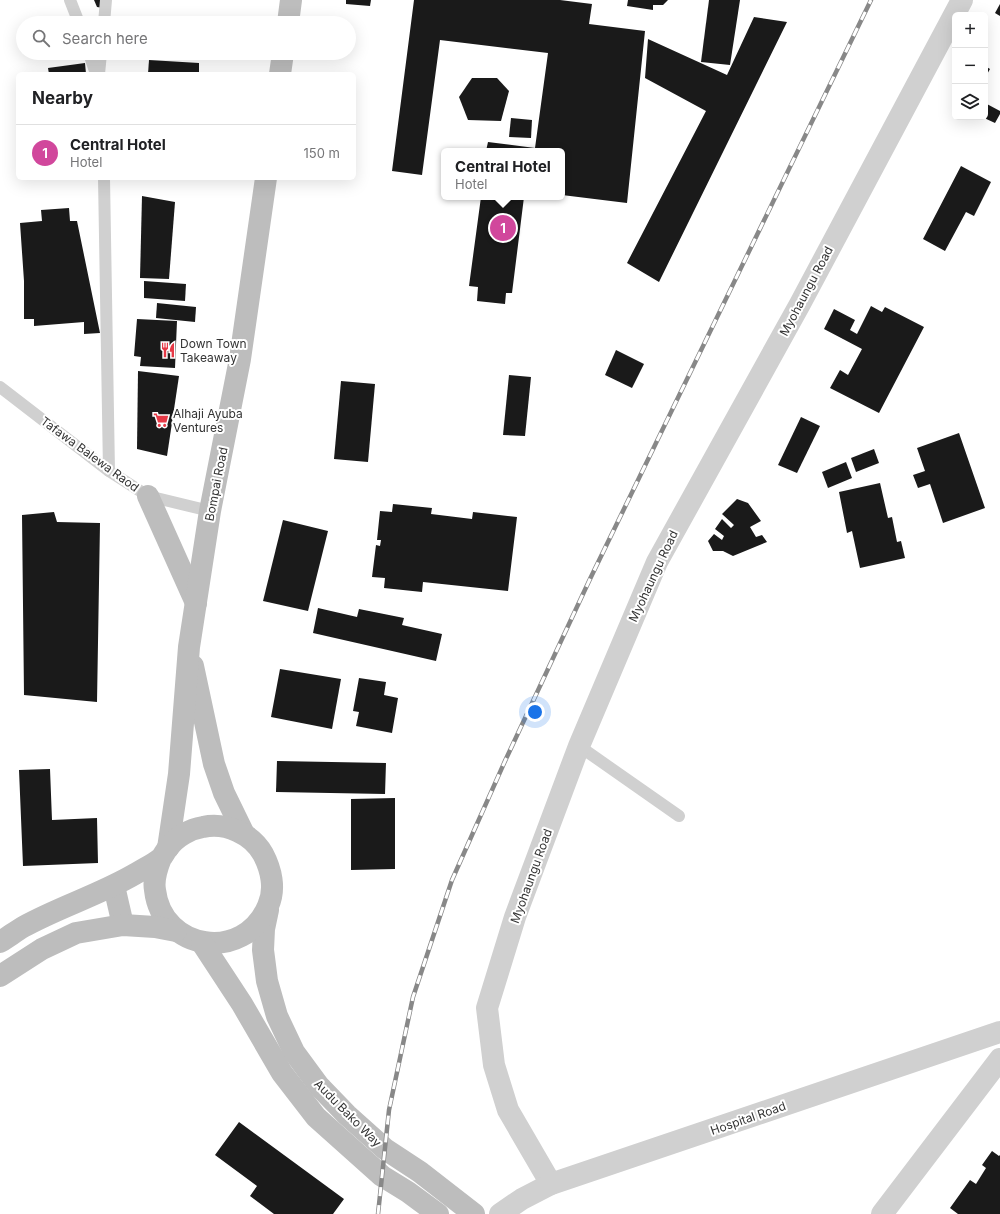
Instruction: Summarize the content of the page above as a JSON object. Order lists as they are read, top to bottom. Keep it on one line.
{"streets":{"main road":["Bompai Road","Audu Bako Way"],"street":["Myohaungu Road","Hospital Road"],"lane":["Tafawa Balewa Raod"]},"crossings":[["Myohaungu Road","Hospital Road"],["Tafawa Balewa Raod","Bompai Road"],["Bompai Road","Audu Bako Way"]],"places":{"restaurant":["Down Town Takeaway"],"supermarket":["Alhaji Ayuba Ventures"]},"page":{"map_buttons":["+","−"],"search":"Search here","heading":"Nearby","list":[{"mark":"1","name":"Central Hotel","note":"Hotel","value":"150 m"}],"popup":["Central Hotel","Hotel"],"pins":"1"}}
